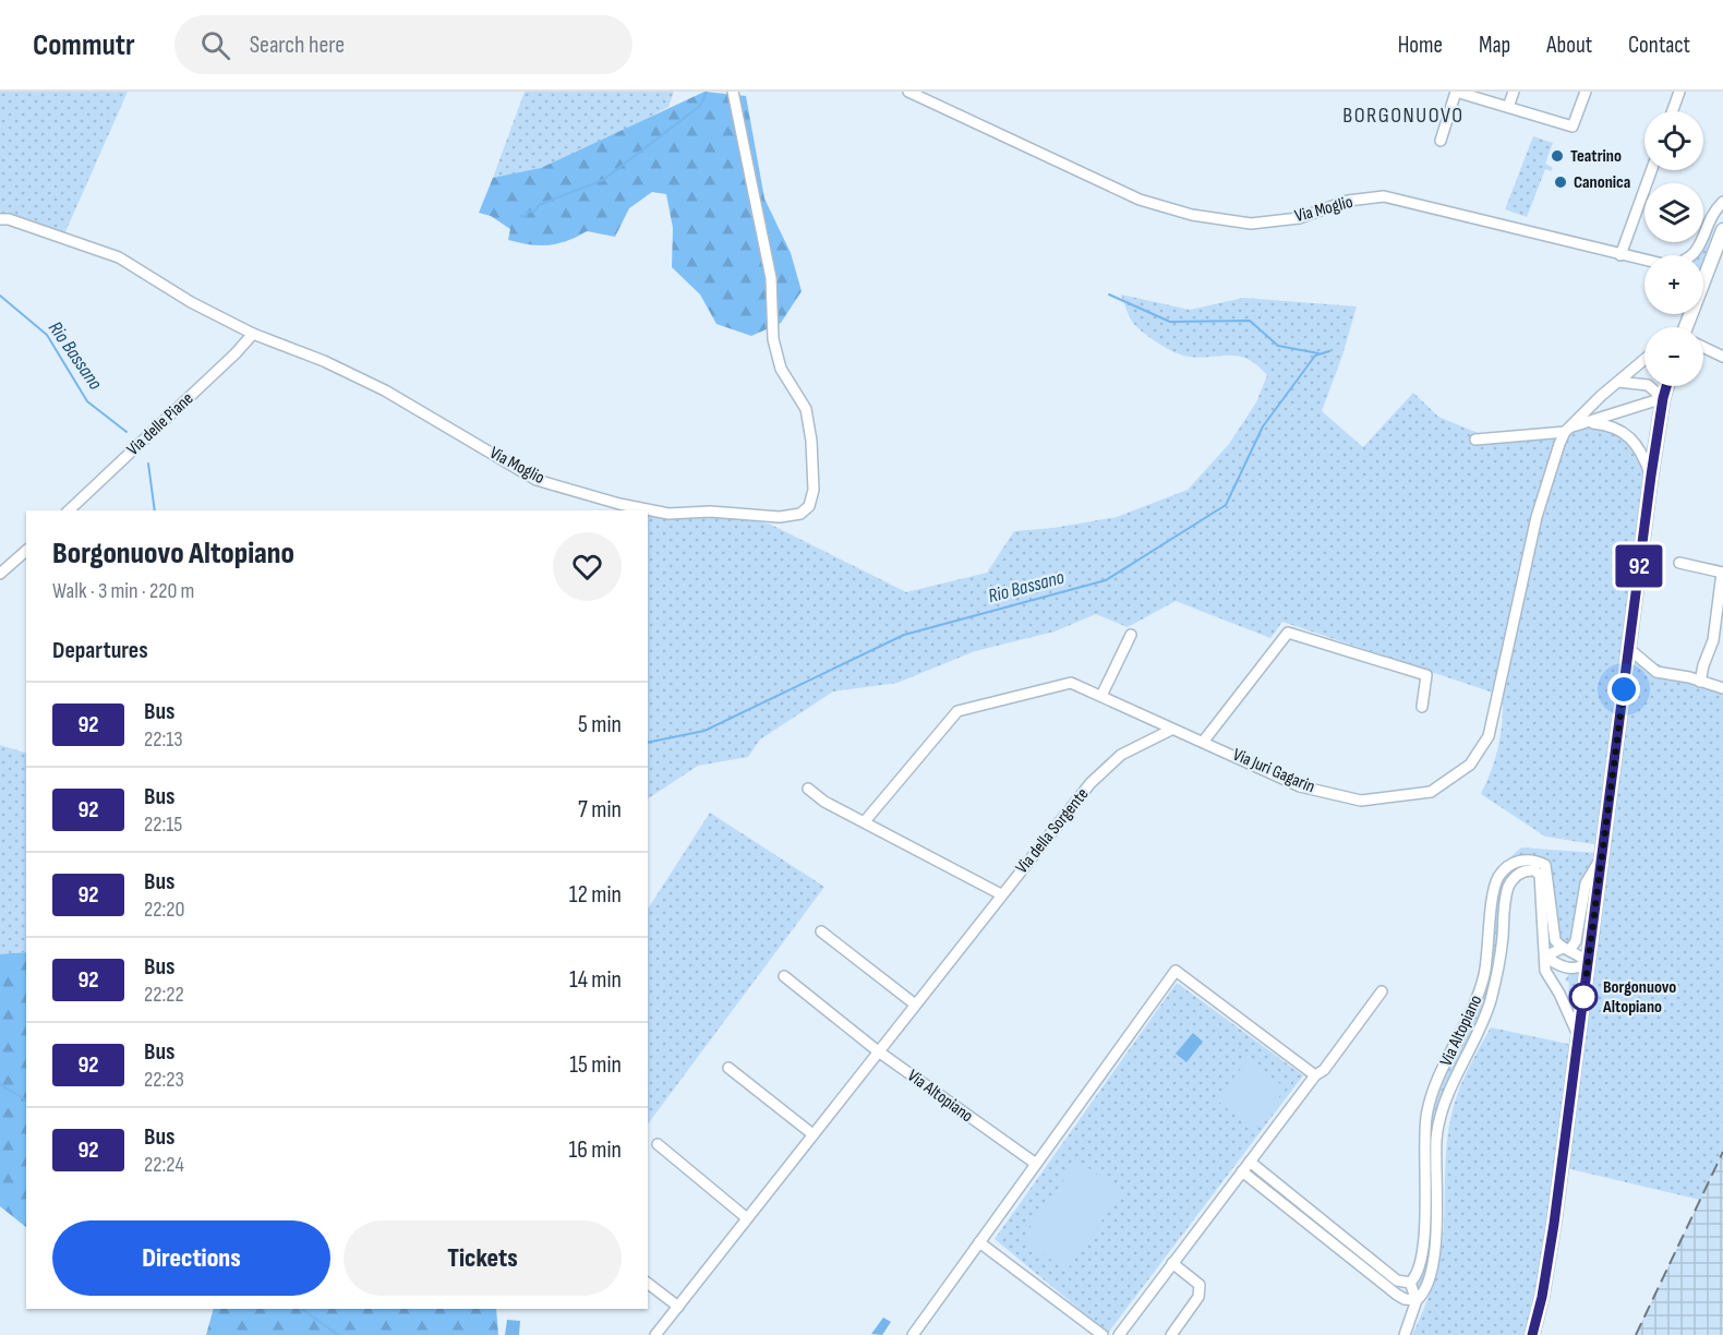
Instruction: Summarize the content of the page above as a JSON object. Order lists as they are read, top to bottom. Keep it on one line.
{"streets":{"street":["Via Moglio","Via delle Piane","Via Juri Gagarin","Via della Sorgente","Via Altopiano"]},"crossings":[["Via Moglio","Via delle Piane"],["Via Juri Gagarin","Via della Sorgente"]],"districts":["BORGONUOVO"],"water":["Rio Bassano"],"places":["Teatrino","Canonica","Borgonuovo Altopiano"],"lines":["bus line 92"],"page":{"header":"Commutr","search":"Search here","nav":["Home","Map","About","Contact"],"on_map":"92","map_buttons":["+","−"],"heading":[["Borgonuovo Altopiano","Walk · 3 min · 220 m"],"Departures"],"list":[{"mark":"92","name":"Bus","note":"22:13","value":"5 min"},{"mark":"92","name":"Bus","note":"22:15","value":"7 min"},{"mark":"92","name":"Bus","note":"22:20","value":"12 min"},{"mark":"92","name":"Bus","note":"22:22","value":"14 min"},{"mark":"92","name":"Bus","note":"22:23","value":"15 min"},{"mark":"92","name":"Bus","note":"22:24","value":"16 min"}],"buttons":["Directions","Tickets"]}}
